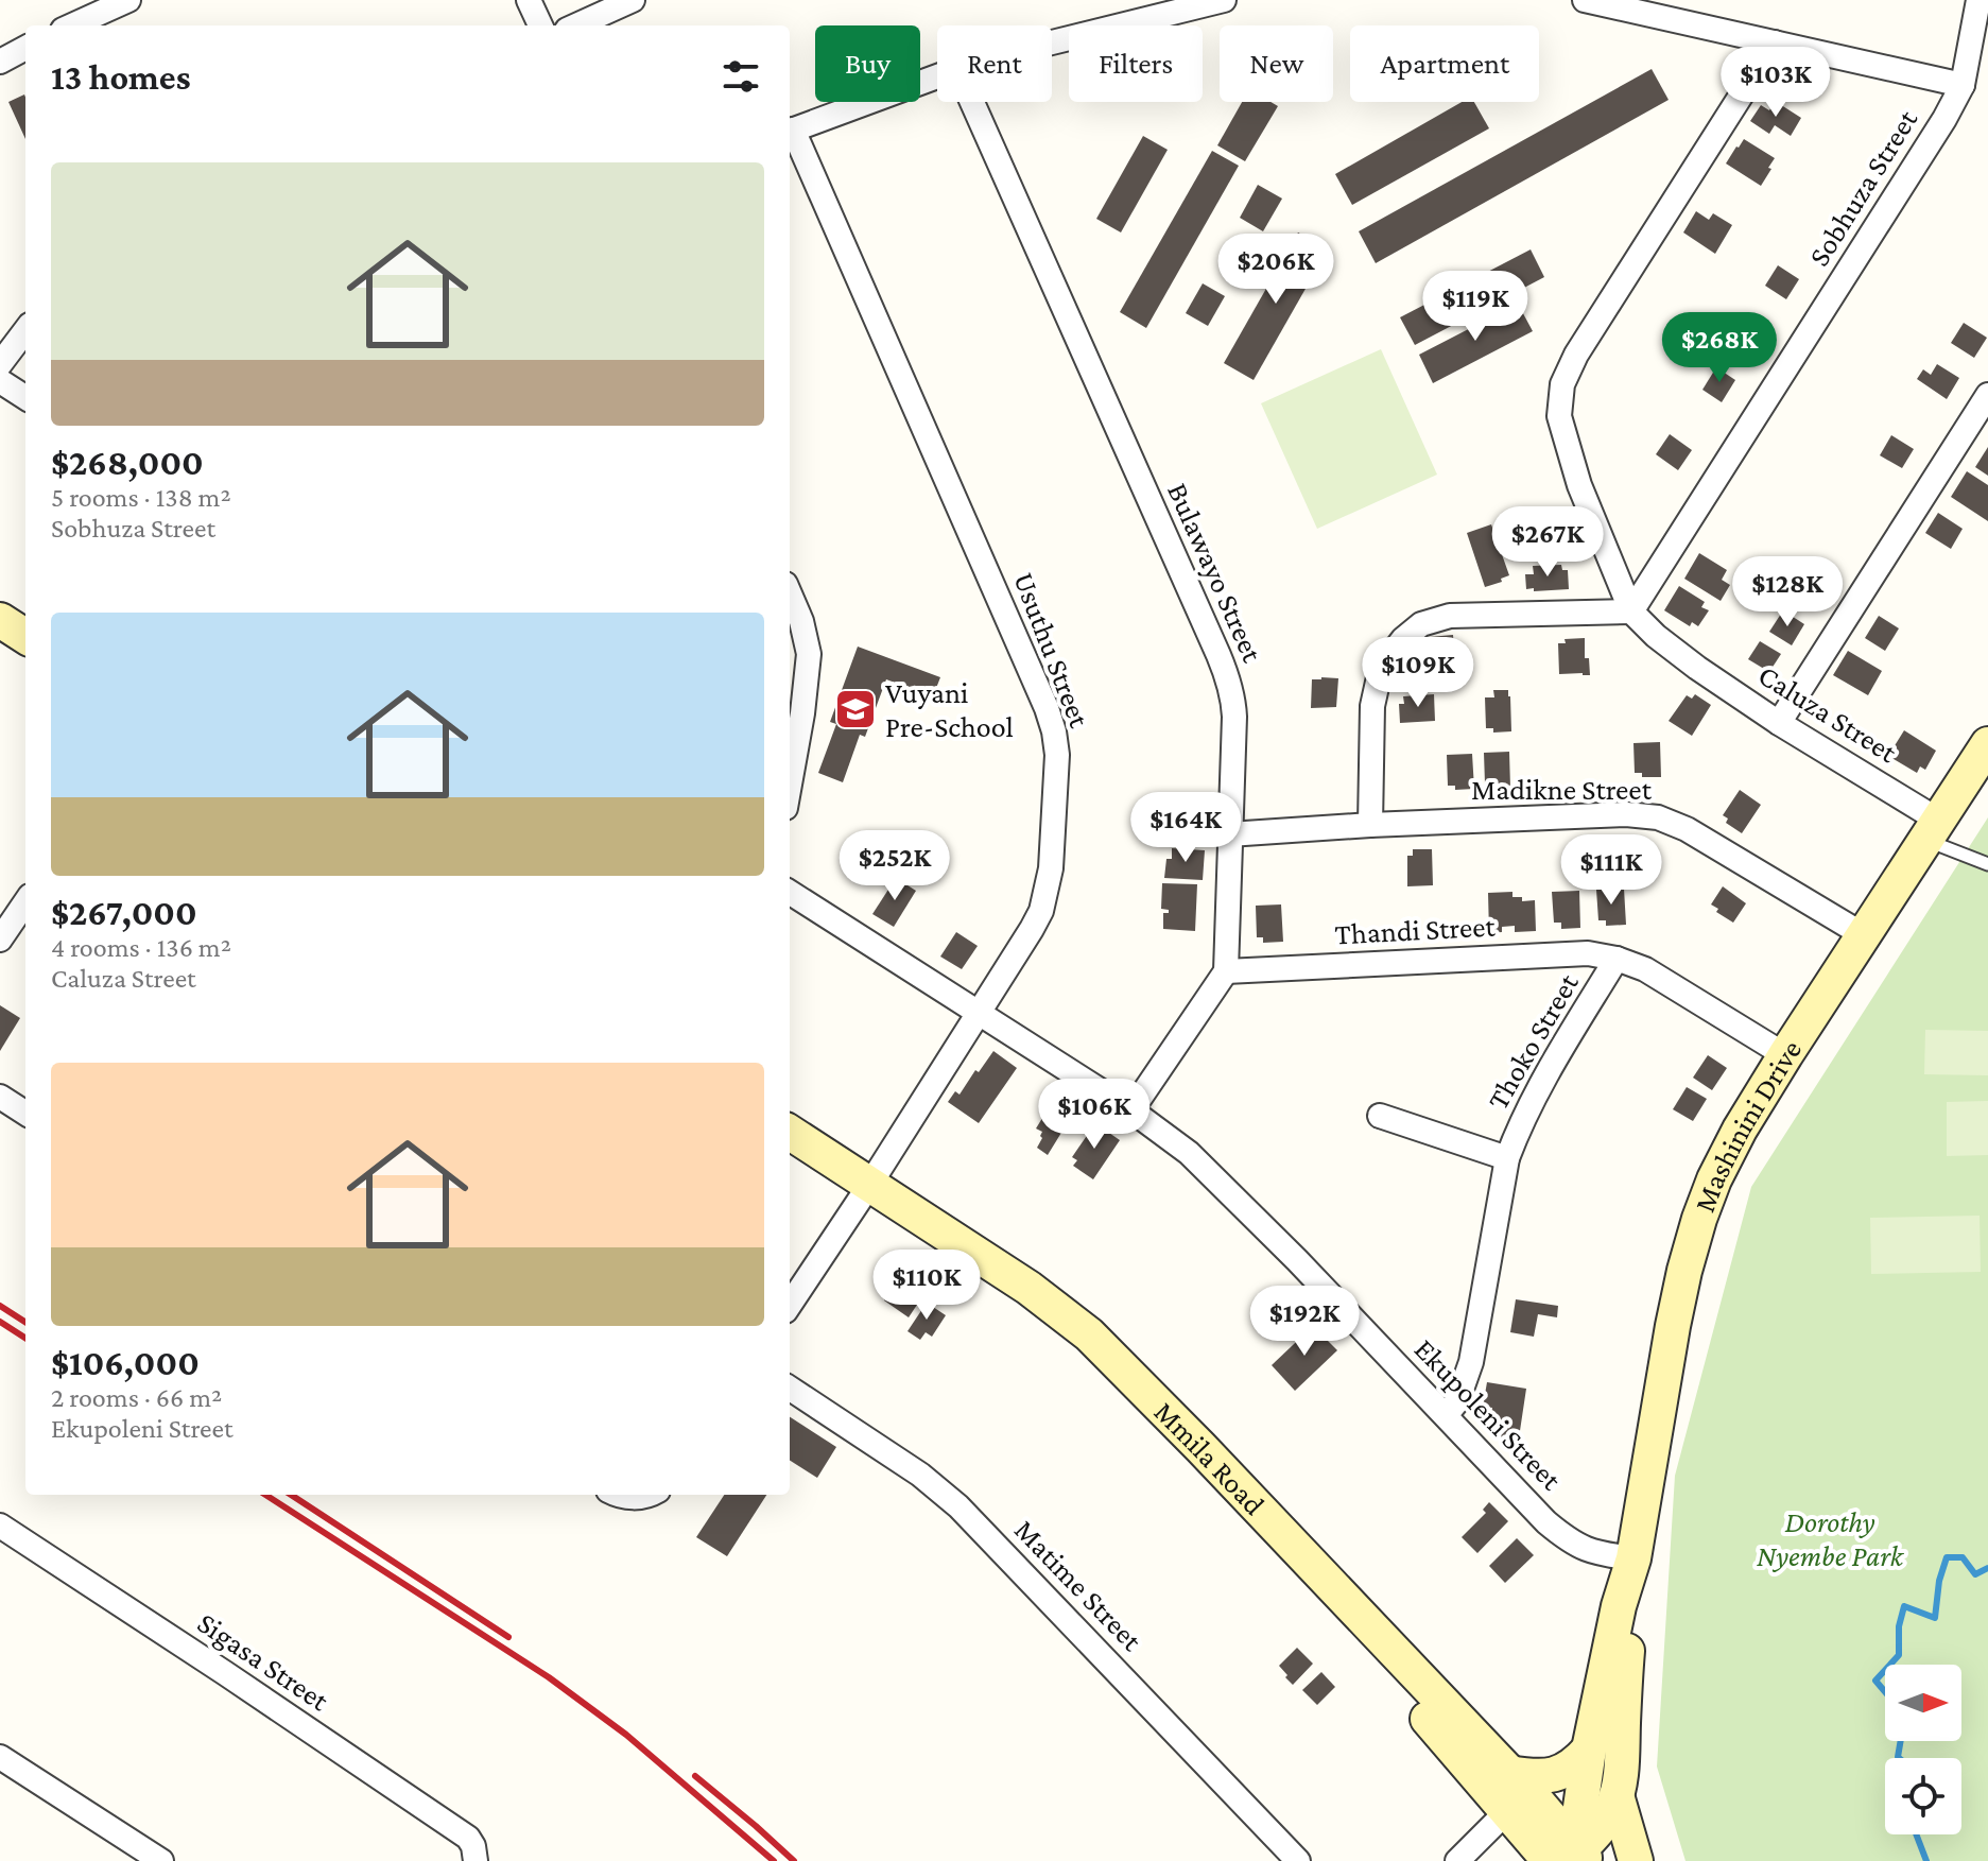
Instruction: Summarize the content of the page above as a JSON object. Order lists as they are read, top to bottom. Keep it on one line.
{"streets":{"main road":["Mashinini Drive","Mmila Road"],"street":["Sobhuza Street","Bulawayo Street","Usuthu Street","Caluza Street","Madikne Street","Thandi Street","Thoko Street","Ekupoleni Street","Matime Street","Sigasa Street"]},"crossings":[["Sobhuza Street","Caluza Street"],["Bulawayo Street","Madikne Street"],["Bulawayo Street","Thandi Street"],["Usuthu Street","Ekupoleni Street"],["Usuthu Street","Mmila Road"],["Caluza Street","Mashinini Drive"],["Madikne Street","Mashinini Drive"],["Thandi Street","Thoko Street"],["Thandi Street","Mashinini Drive"],["Thoko Street","Ekupoleni Street"],["Mashinini Drive","Ekupoleni Street"],["Mashinini Drive","Mmila Road"]],"parks":["Dorothy Nyembe Park"],"places":{"school or university":["Vuyani Pre-School"]},"north":"right","page":{"chip":["Buy","Rent","Filters","New","Apartment"],"heading":"13 homes","price":["$103K","$206K","$119K","$268K","$267K","$128K","$109K","$164K","$252K","$111K","$106K","$110K","$192K"],"list":[{"name":"$268,000","note":"5 rooms · 138 m² · Sobhuza Street"},{"name":"$267,000","note":"4 rooms · 136 m² · Caluza Street"},{"name":"$106,000","note":"2 rooms · 66 m² · Ekupoleni Street"}]}}
